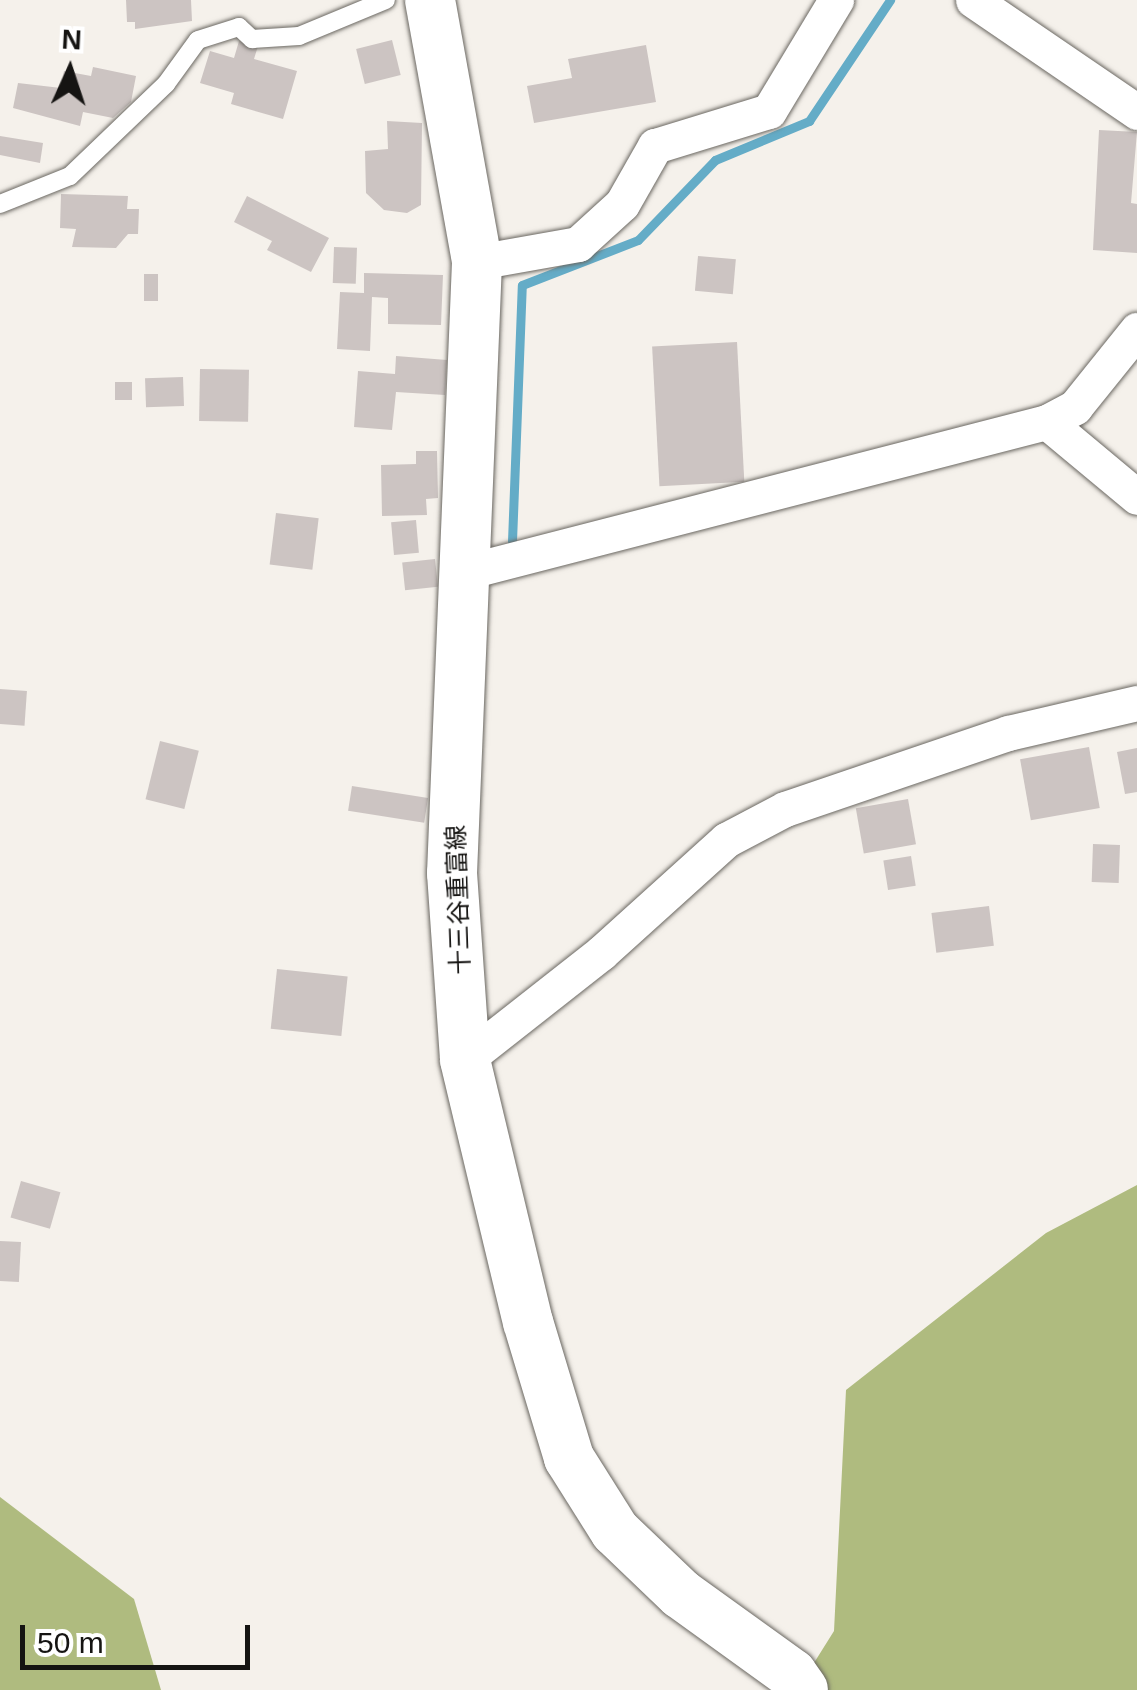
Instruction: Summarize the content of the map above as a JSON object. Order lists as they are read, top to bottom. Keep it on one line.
{"streets":{"main road":["十三谷重富線"]},"scale_bar":"50 m","north":"top"}
